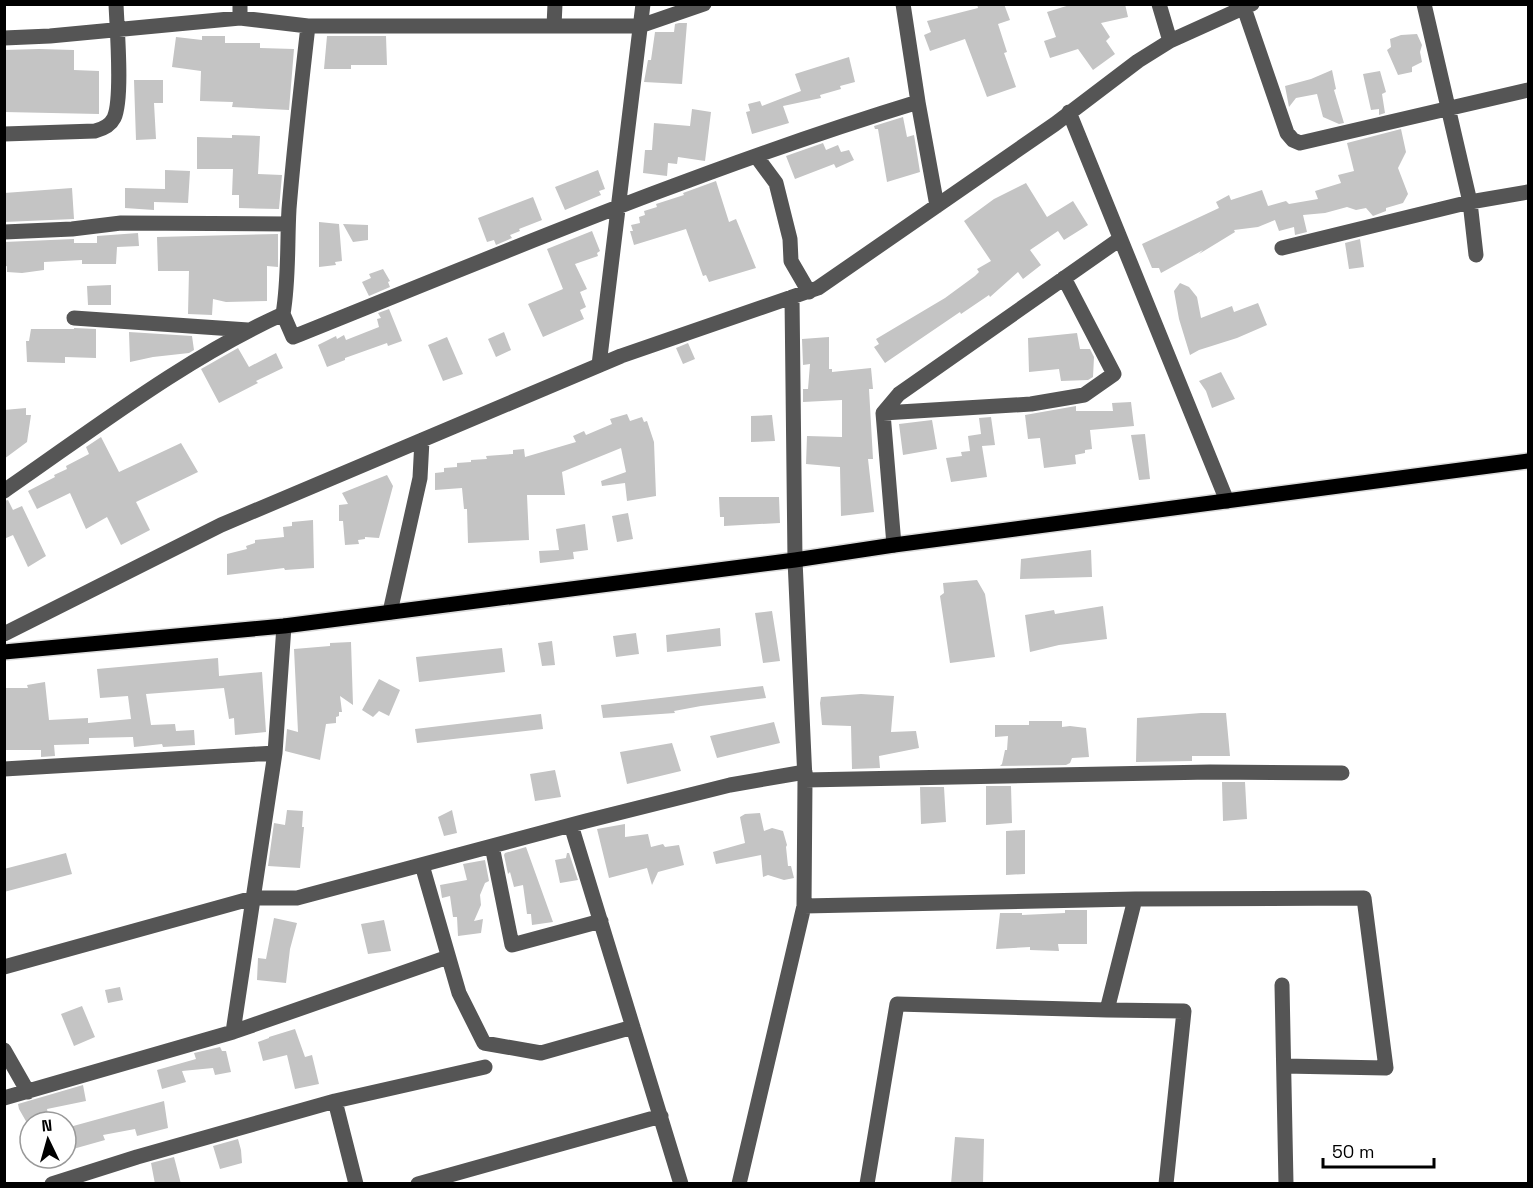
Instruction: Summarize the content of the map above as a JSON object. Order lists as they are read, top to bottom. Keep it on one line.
{"scale_bar":"50 m","north":"top"}
